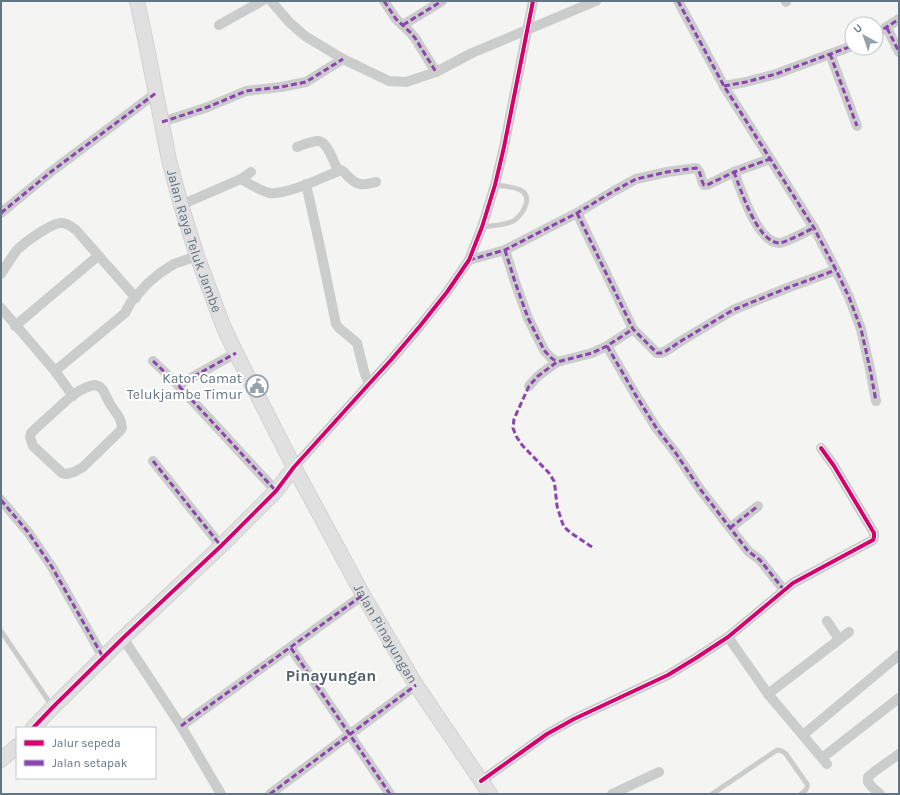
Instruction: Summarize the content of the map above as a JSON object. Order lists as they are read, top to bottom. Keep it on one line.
{"streets":{"main road":["Jalan Raya Teluk Jambe","Jalan Pinayungan"]},"crossings":[["Jalan Raya Teluk Jambe","Jalan Pinayungan"]],"districts":["Pinayungan"],"places":{"public building":["Kator Camat Telukjambe Timur"]},"legend":["Jalur sepeda","Jalan setapak"],"north":"top left"}
